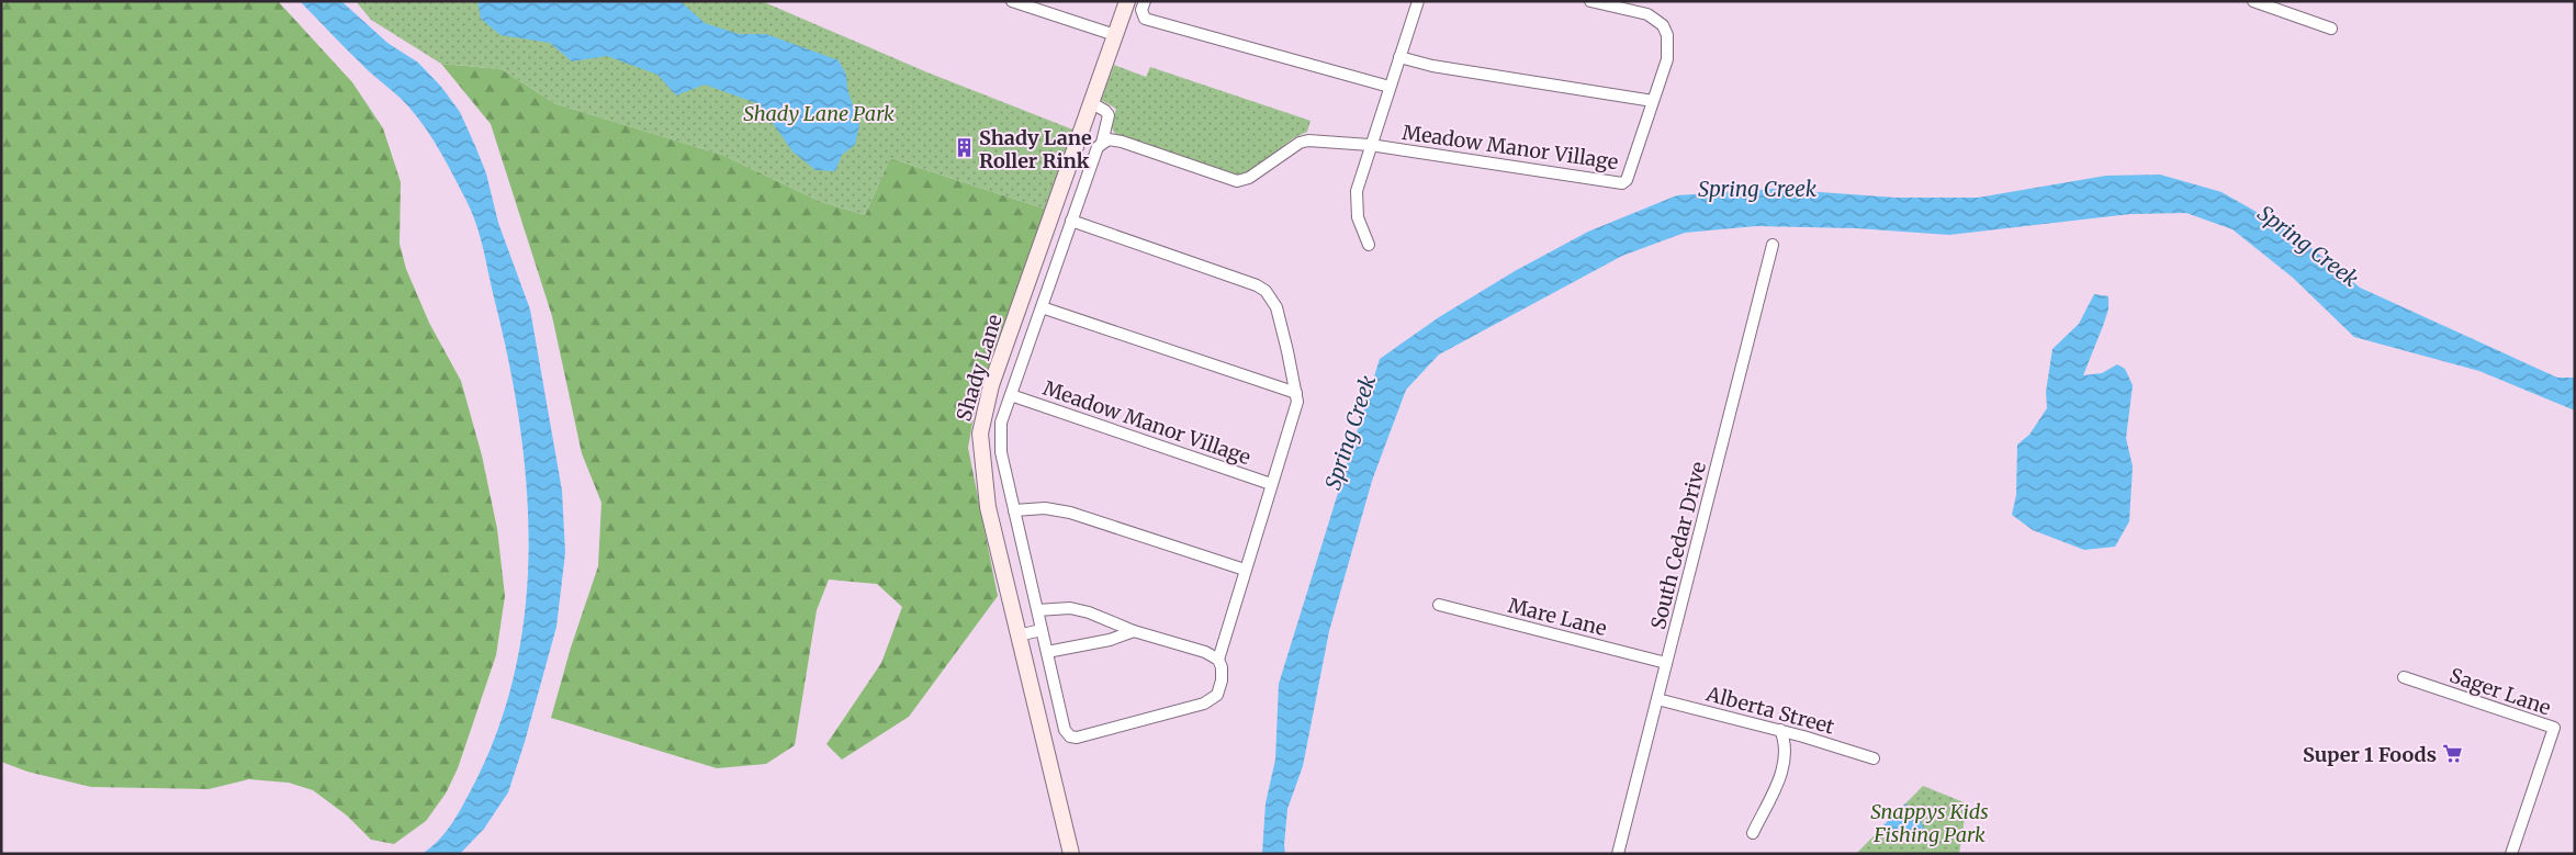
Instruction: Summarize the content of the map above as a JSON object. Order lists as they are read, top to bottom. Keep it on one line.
{"streets":{"main road":["Shady Lane"],"street":["Meadow Manor Village","South Cedar Drive","Mare Lane","Sager Lane","Alberta Street"]},"crossings":[["Meadow Manor Village","Shady Lane"],["South Cedar Drive","Mare Lane"],["South Cedar Drive","Alberta Street"]],"water":["Spring Creek"],"parks":["Shady Lane Park","Snappys Kids Fishing Park"],"places":{"building":["Shady Lane Roller Rink"],"supermarket":["Super 1 Foods"]}}
